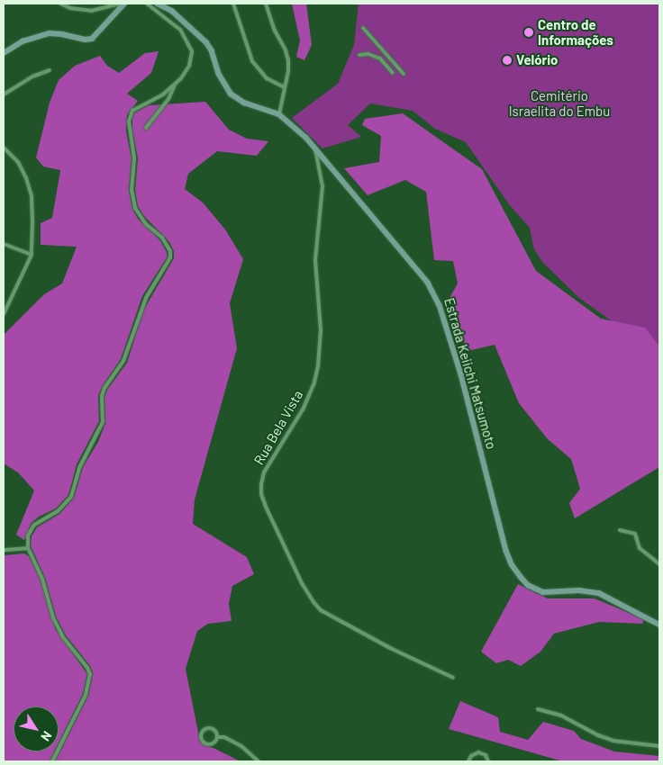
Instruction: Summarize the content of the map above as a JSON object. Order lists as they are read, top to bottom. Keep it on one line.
{"streets":{"main road":["Estrada Keiichi Matsumoto"],"street":["Rua Bela Vista"]},"crossings":[["Estrada Keiichi Matsumoto","Rua Bela Vista"]],"parks":["Cemitério Israelita do Embu"],"places":["Centro de Informações","Velório"],"north":"bottom right"}
